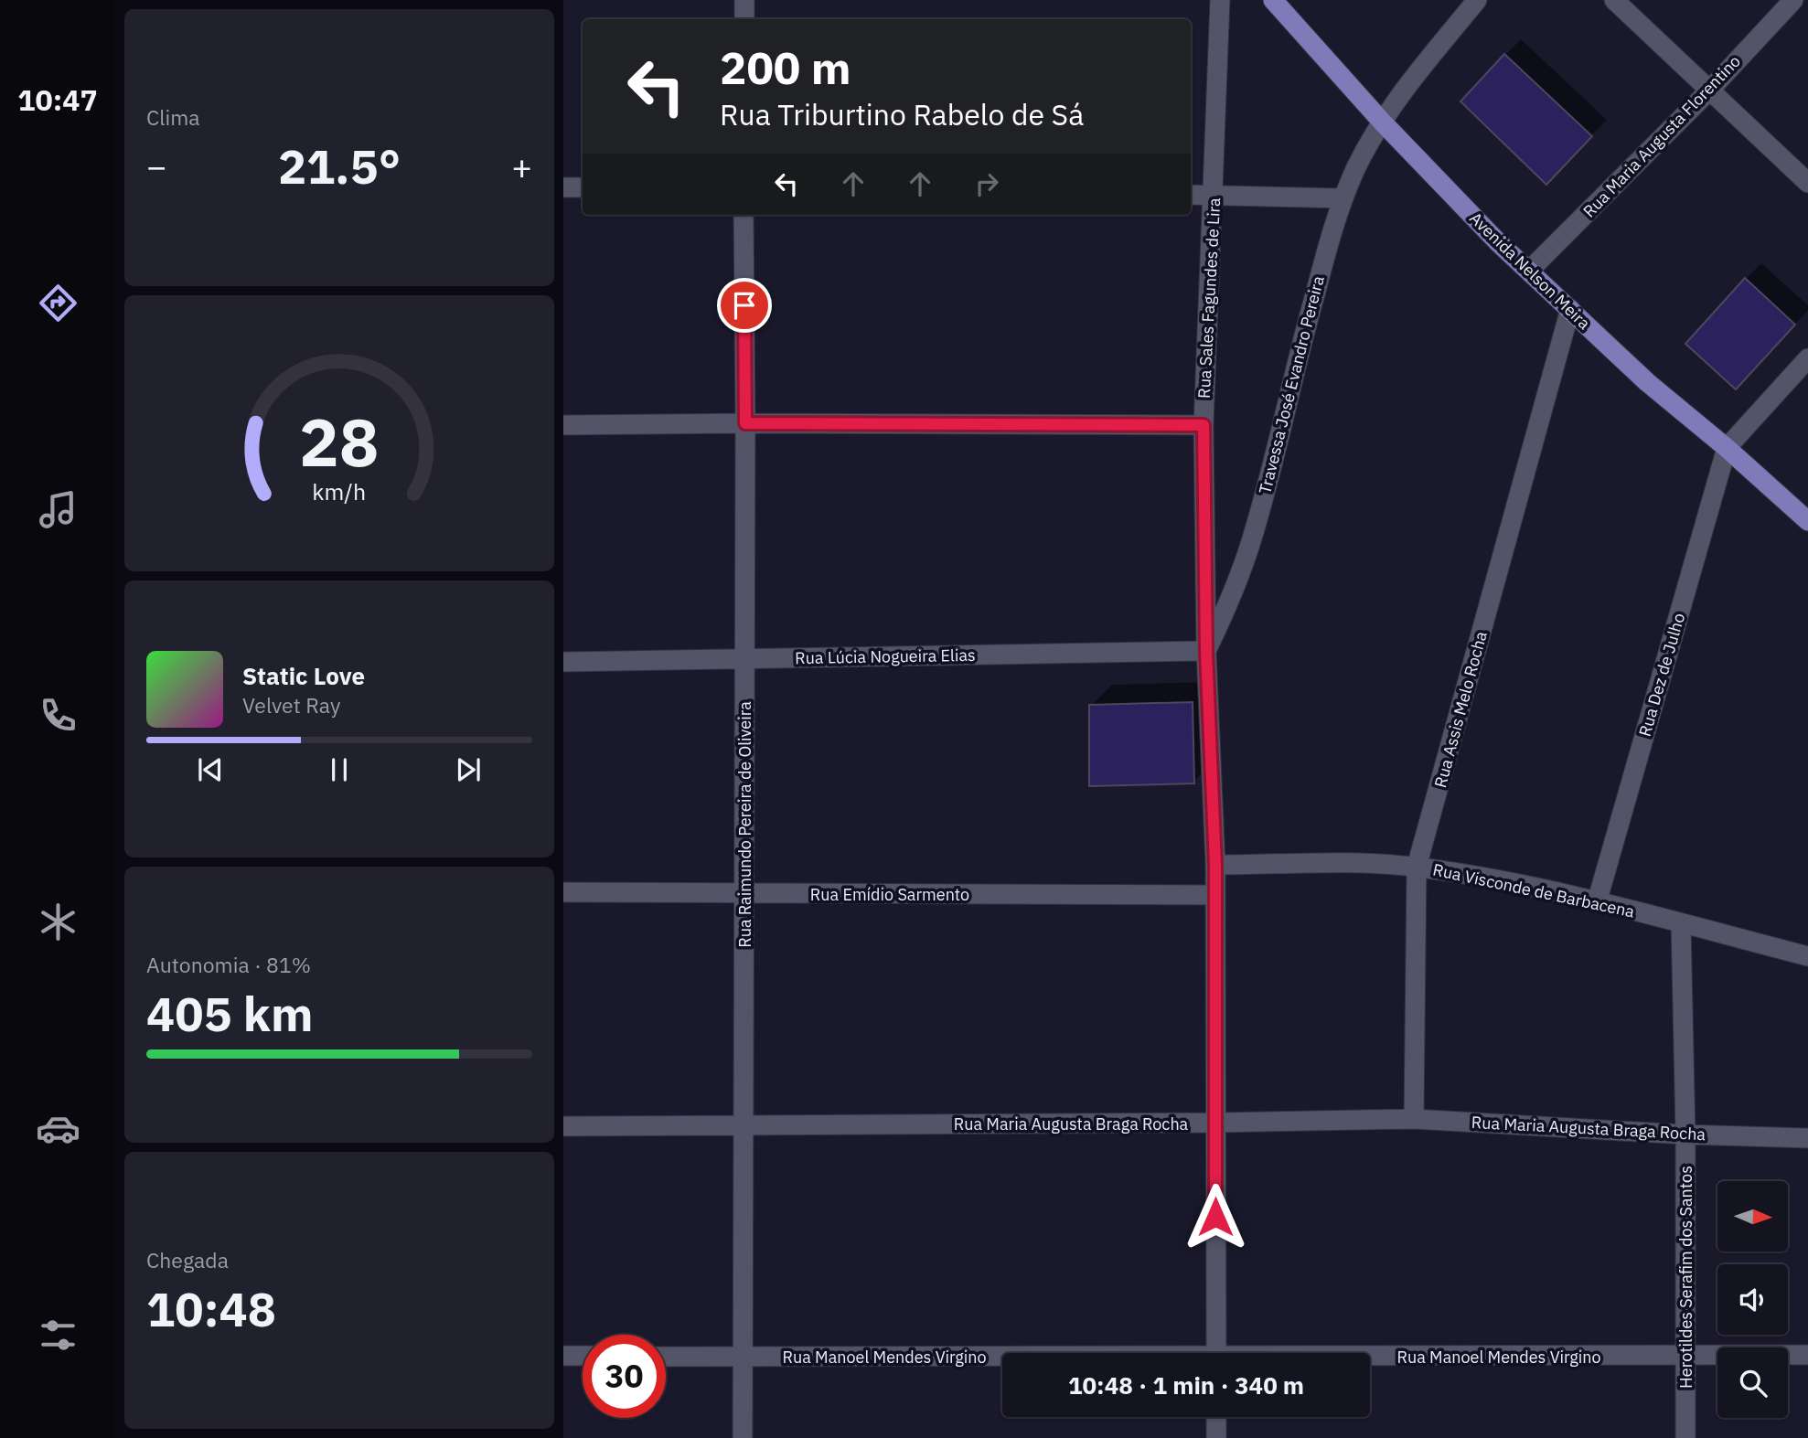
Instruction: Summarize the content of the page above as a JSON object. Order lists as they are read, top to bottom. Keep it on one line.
{"streets":{"main road":["Avenida Nelson Meira"],"street":["Rua Maria Augusta Florentino","Rua Sales Fagundes de Lira","Travessa José Evandro Pereira","Rua Lúcia Nogueira Elias","Rua Dez de Julho","Rua Assis Melo Rocha","Rua Raimundo Pereira de Oliveira","Rua Visconde de Barbacena","Rua Emídio Sarmento","Rua Maria Augusta Braga Rocha","Herotildes Serafim dos Santos","Rua Manoel Mendes Virgino"]},"crossings":[["Rua Maria Augusta Florentino","Avenida Nelson Meira"],["Avenida Nelson Meira","Travessa José Evandro Pereira"],["Avenida Nelson Meira","Rua Dez de Julho"],["Avenida Nelson Meira","Rua Assis Melo Rocha"],["Rua Sales Fagundes de Lira","Travessa José Evandro Pereira"],["Rua Sales Fagundes de Lira","Rua Lúcia Nogueira Elias"],["Rua Sales Fagundes de Lira","Rua Visconde de Barbacena"],["Rua Sales Fagundes de Lira","Rua Emídio Sarmento"],["Rua Sales Fagundes de Lira","Rua Maria Augusta Braga Rocha"],["Travessa José Evandro Pereira","Rua Lúcia Nogueira Elias"],["Rua Lúcia Nogueira Elias","Rua Raimundo Pereira de Oliveira"],["Rua Dez de Julho","Rua Visconde de Barbacena"],["Rua Assis Melo Rocha","Rua Visconde de Barbacena"],["Rua Assis Melo Rocha","Rua Maria Augusta Braga Rocha"],["Rua Raimundo Pereira de Oliveira","Rua Emídio Sarmento"],["Rua Raimundo Pereira de Oliveira","Rua Maria Augusta Braga Rocha"],["Rua Raimundo Pereira de Oliveira","Rua Manoel Mendes Virgino"],["Rua Visconde de Barbacena","Herotildes Serafim dos Santos"],["Rua Maria Augusta Braga Rocha","Herotildes Serafim dos Santos"],["Herotildes Serafim dos Santos","Rua Manoel Mendes Virgino"]],"north":"right","page":{"tabs":"10:47","tile":["Clima",["Autonomia · 81%","405 km"],["Chegada","10:48"]],"turn":["200 m","Rua Triburtino Rabelo de Sá"],"heat":["−","21.5°","+"],"song":["Static Love","Velvet Ray"],"limit":"30","trip":"10:48 · 1 min · 340 m","gauge":["28","km/h"]}}
